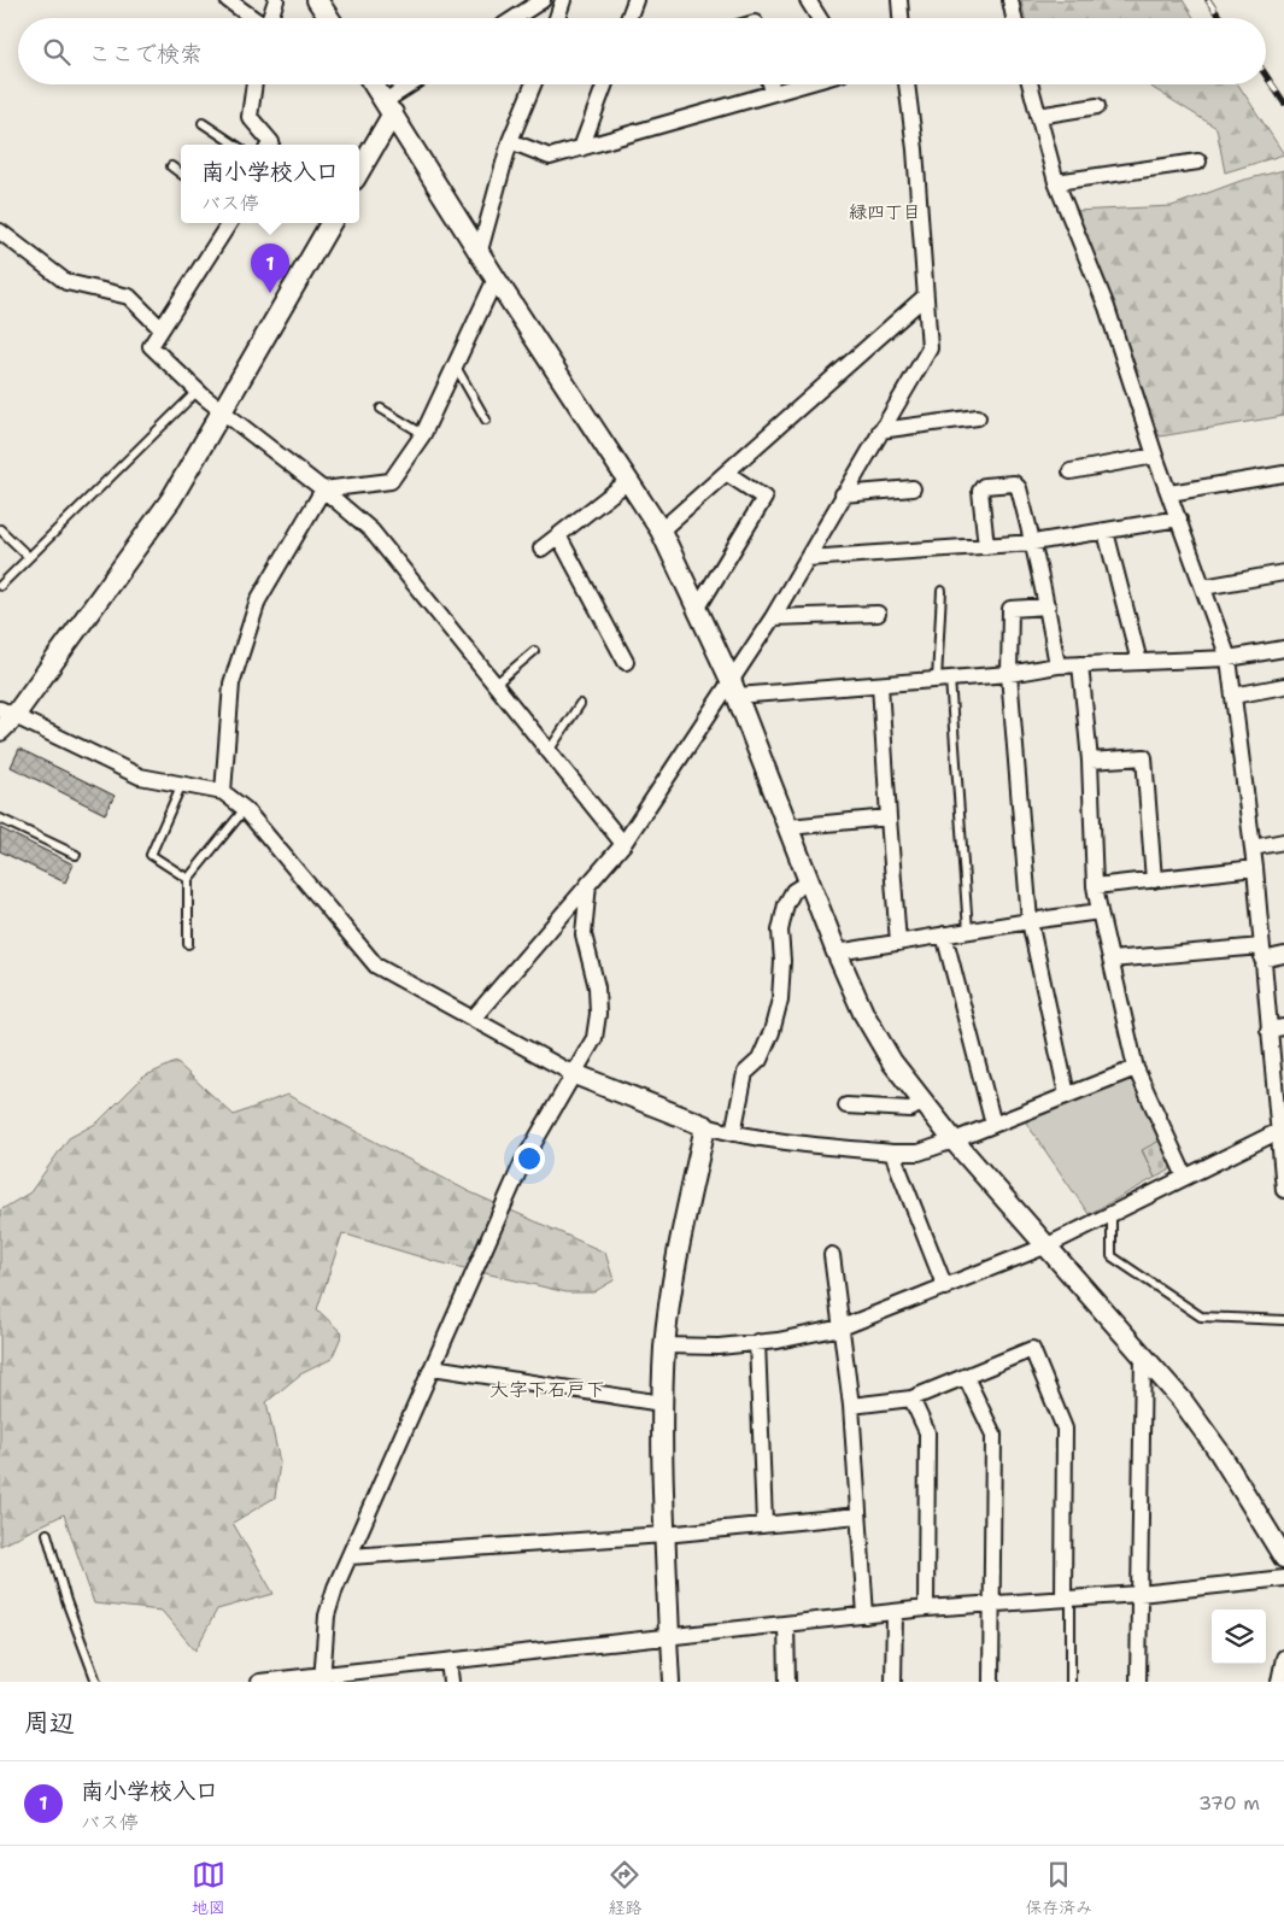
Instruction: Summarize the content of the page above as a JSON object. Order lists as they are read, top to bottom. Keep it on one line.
{"districts":["緑四丁目","大字下石戸下"],"page":{"search":"ここで検索","popup":["南小学校入口","バス停"],"pins":"1","heading":"周辺","list":[{"mark":"1","name":"南小学校入口","note":"バス停","value":"370 m"}],"nav":["地図","経路","保存済み"]}}
